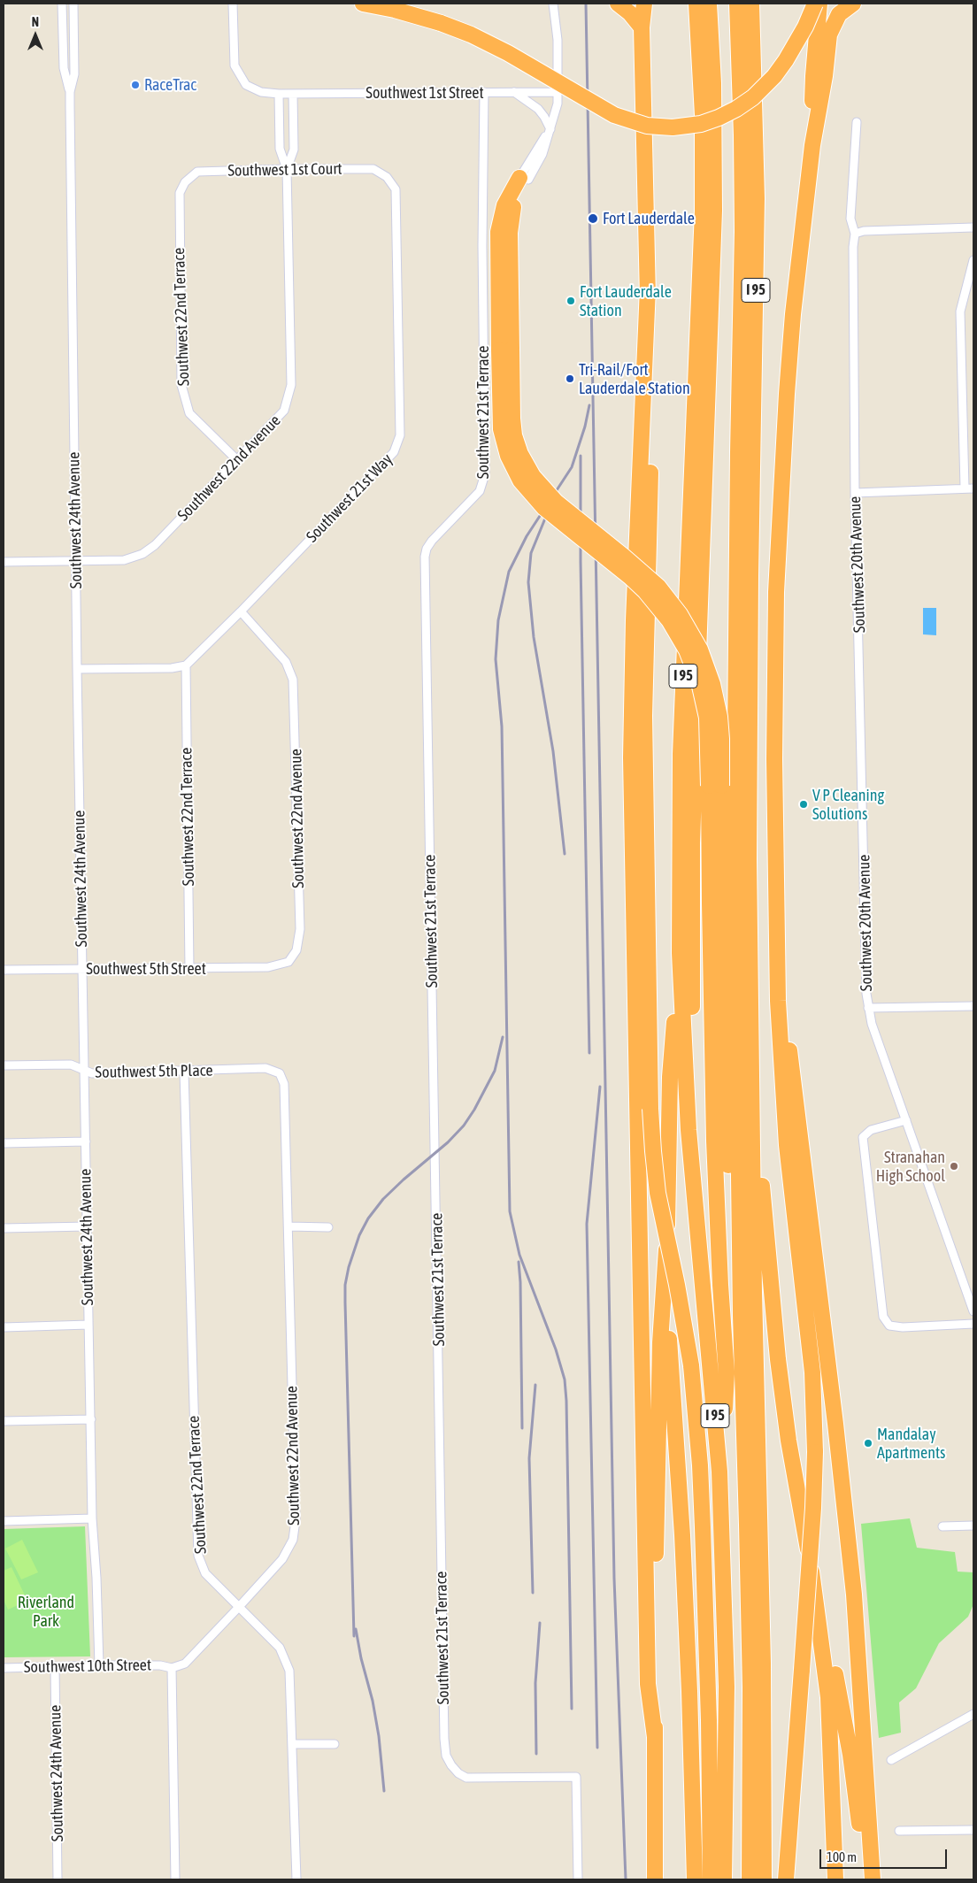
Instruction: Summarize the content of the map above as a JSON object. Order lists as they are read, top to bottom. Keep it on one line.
{"streets":{"highway":["I 95"],"street":["Southwest 1st Street","Southwest 1st Court","Southwest 22nd Terrace","Southwest 21st Terrace","Southwest 22nd Avenue","Southwest 21st Way","Southwest 24th Avenue","Southwest 20th Avenue","Southwest 5th Street","Southwest 5th Place","Southwest 10th Street"]},"crossings":[["Southwest 1st Street","Southwest 21st Terrace"],["Southwest 1st Street","Southwest 22nd Avenue"],["Southwest 1st Court","Southwest 22nd Terrace"],["Southwest 1st Court","Southwest 22nd Avenue"],["Southwest 1st Court","Southwest 21st Way"],["Southwest 22nd Terrace","Southwest 22nd Avenue"],["Southwest 22nd Terrace","Southwest 21st Way"],["Southwest 22nd Terrace","Southwest 5th Street"],["Southwest 22nd Terrace","Southwest 5th Place"],["Southwest 22nd Avenue","Southwest 21st Way"],["Southwest 22nd Avenue","Southwest 24th Avenue"],["Southwest 22nd Avenue","Southwest 5th Street"],["Southwest 22nd Avenue","Southwest 5th Place"],["Southwest 24th Avenue","Southwest 5th Street"],["Southwest 24th Avenue","Southwest 5th Place"],["Southwest 24th Avenue","Southwest 10th Street"]],"parks":["Riverland Park"],"places":["RaceTrac","Fort Lauderdale","Fort Lauderdale Station","Tri-Rail/Fort Lauderdale Station","V P Cleaning Solutions","Stranahan High School","Mandalay Apartments"],"scale_bar":"100 m","north":"top"}
